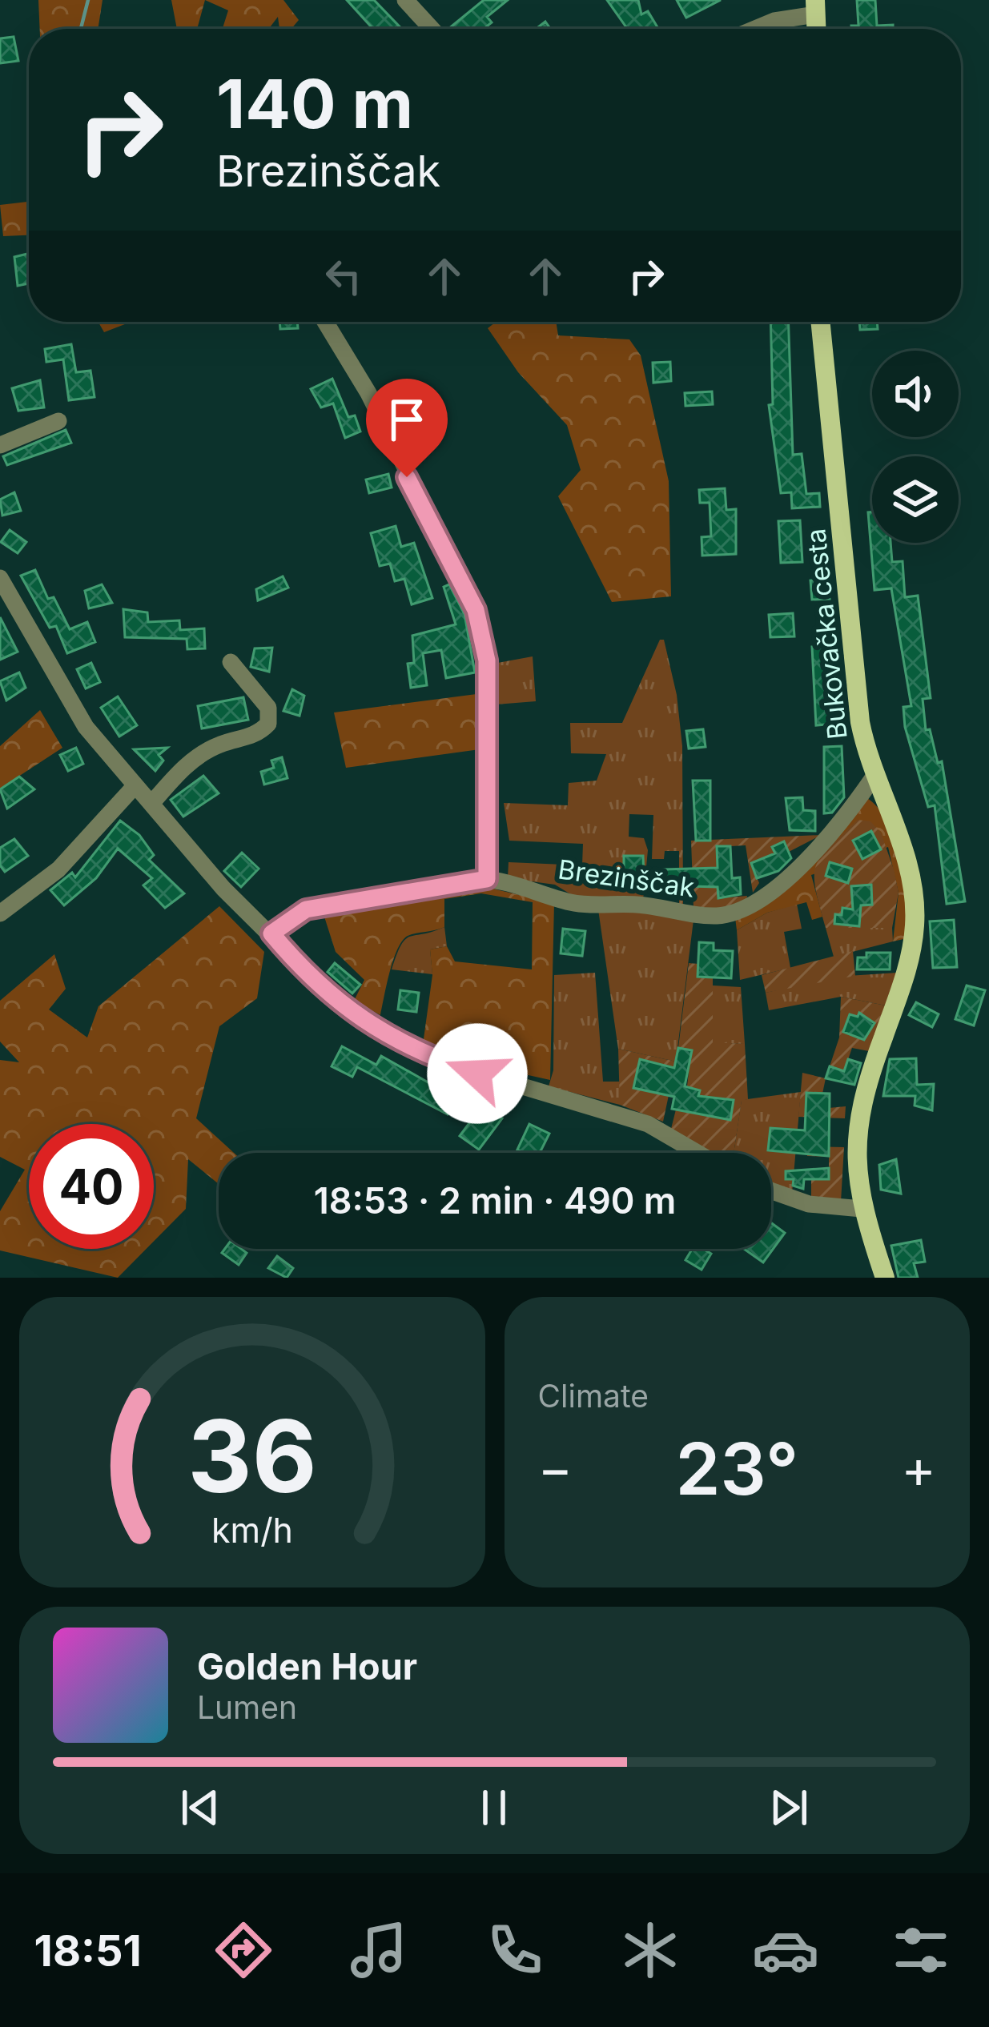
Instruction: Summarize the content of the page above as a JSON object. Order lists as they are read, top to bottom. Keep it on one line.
{"streets":{"main road":["Bukovačka cesta"],"street":["Brezinščak"]},"crossings":[["Bukovačka cesta","Brezinščak"]],"page":{"turn":["140 m","Brezinščak"],"limit":"40","trip":"18:53 · 2 min · 490 m","tile":"Climate","heat":["−","23°","+"],"song":["Golden Hour","Lumen"],"tabs":"18:51","gauge":["36","km/h"]}}
